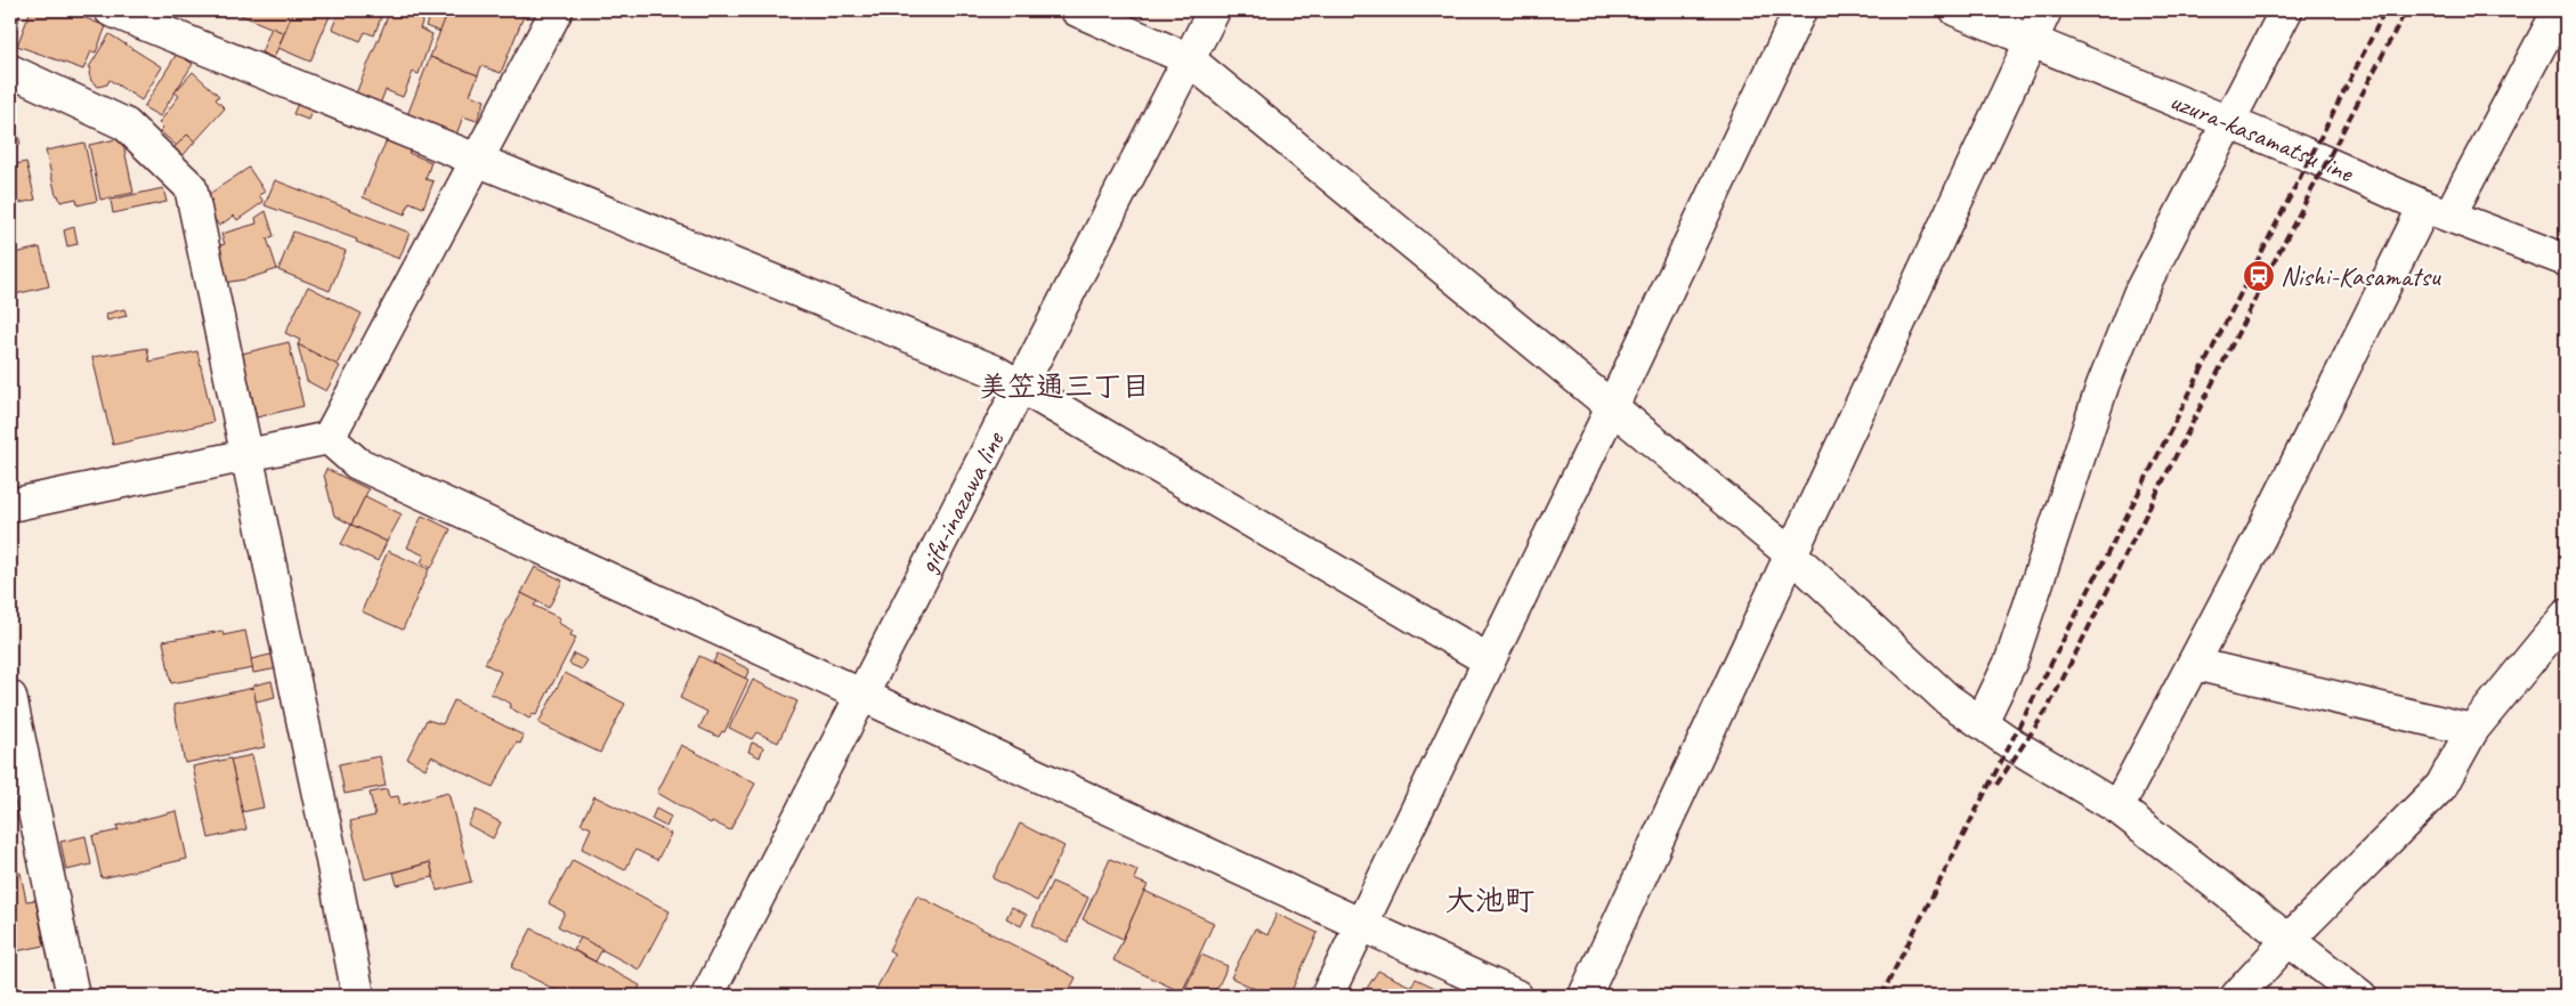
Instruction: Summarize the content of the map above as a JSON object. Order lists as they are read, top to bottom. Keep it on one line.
{"streets":{"street":["uzura-kasamatsu line","gifu-inazawa line"]},"districts":["美笠通三丁目","大池町"],"places":{"station":["Nishi-Kasamatsu"]}}
